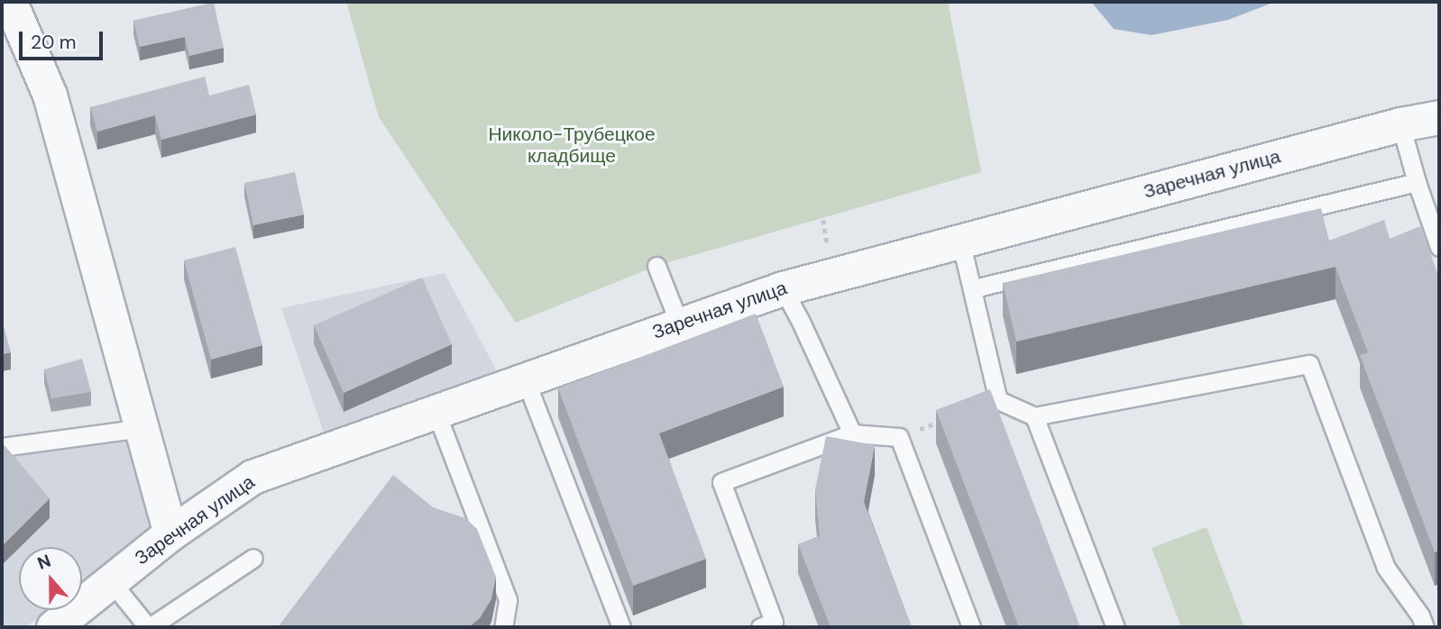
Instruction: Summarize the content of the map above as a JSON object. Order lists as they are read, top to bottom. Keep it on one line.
{"streets":{"street":["Заречная улица"]},"parks":["Николо-Трубецкое кладбище"],"scale_bar":"20 m","north":"top"}
